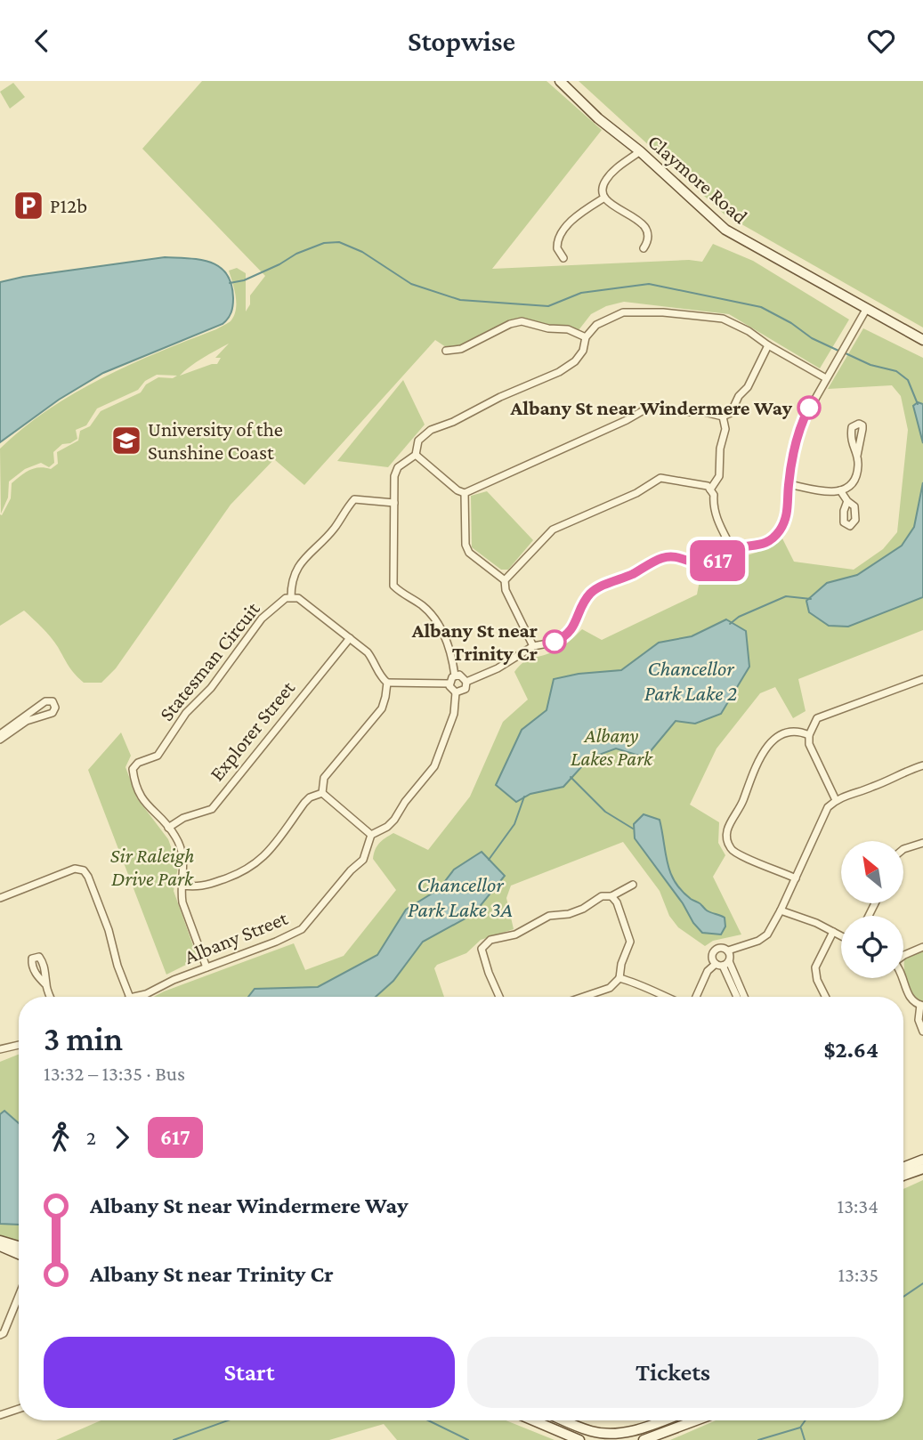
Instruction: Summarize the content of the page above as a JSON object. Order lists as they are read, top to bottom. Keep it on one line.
{"streets":{"main road":["Claymore Road"],"street":["Statesman Circuit","Explorer Street","Albany Street"]},"crossings":[["Statesman Circuit","Explorer Street"]],"water":["Chancellor Park Lake 2","Chancellor Park Lake 3A"],"parks":["Albany Lakes Park","Sir Raleigh Drive Park"],"places":{"parking":["P12b"],"other":["Albany St near Windermere Way","Albany St near Trinity Cr"],"school or university":["University of the Sunshine Coast"]},"lines":["bus line 617"],"north":"top left","page":{"header":"Stopwise","on_map":"617","heading":["3 min","13:32 – 13:35 · Bus","$2.64"],"legs":["2","617"],"list":[{"name":"Albany St near Windermere Way","value":"13:34"},{"name":"Albany St near Trinity Cr","value":"13:35"}],"buttons":["Start","Tickets"]}}
